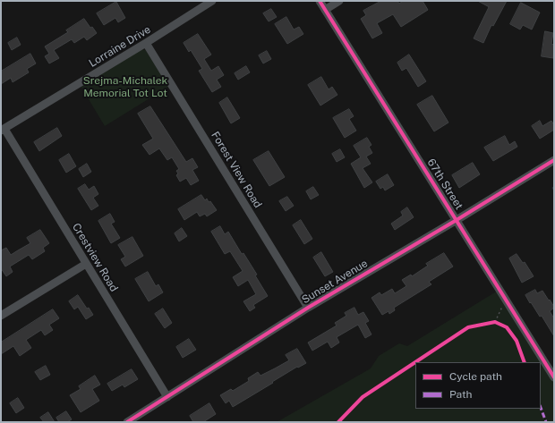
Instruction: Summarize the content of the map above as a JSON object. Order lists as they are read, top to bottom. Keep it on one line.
{"streets":{"street":["Lorraine Drive","Forest View Road","67th Street","Crestview Road","Sunset Avenue"]},"crossings":[["Lorraine Drive","Forest View Road"],["Lorraine Drive","Crestview Road"],["Forest View Road","Sunset Avenue"],["67th Street","Sunset Avenue"],["Crestview Road","Sunset Avenue"]],"parks":["Srejma-Michalek Memorial Tot Lot"],"legend":["Cycle path","Path"]}
